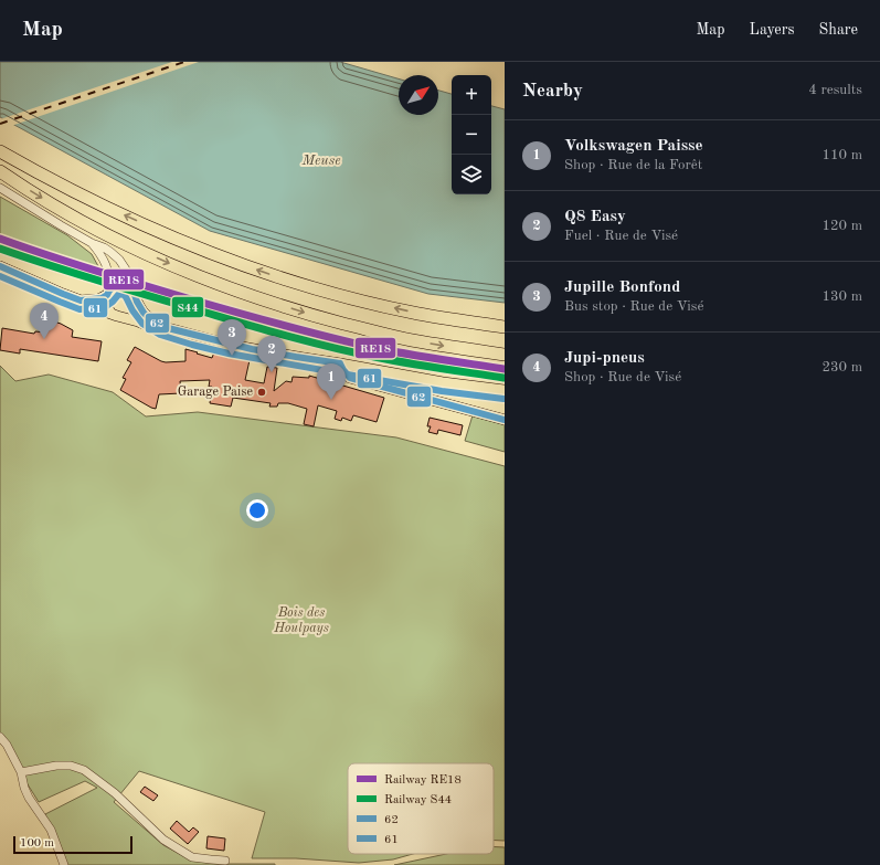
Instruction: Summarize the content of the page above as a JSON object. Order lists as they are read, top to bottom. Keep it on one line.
{"water":["Meuse"],"parks":["Bois des Houlpays"],"places":["Garage Paise"],"lines":["rail line RE18","rail line S44","transit line 62","transit line 61"],"legend":["Railway RE18","Railway S44","62","61"],"scale_bar":"100 m","north":"top right","page":{"header":"Map","nav":["Map","Layers","Share"],"heading":["Nearby","4 results"],"map_buttons":["+","−"],"list":[{"mark":"1","name":"Volkswagen Paisse","note":"Shop · Rue de la Forêt","value":"110 m"},{"mark":"2","name":"Q8 Easy","note":"Fuel · Rue de Visé","value":"120 m"},{"mark":"3","name":"Jupille Bonfond","note":"Bus stop · Rue de Visé","value":"130 m"},{"mark":"4","name":"Jupi-pneus","note":"Shop · Rue de Visé","value":"230 m"}],"pins":["4","3","2","1"],"scale":"100 m"}}
